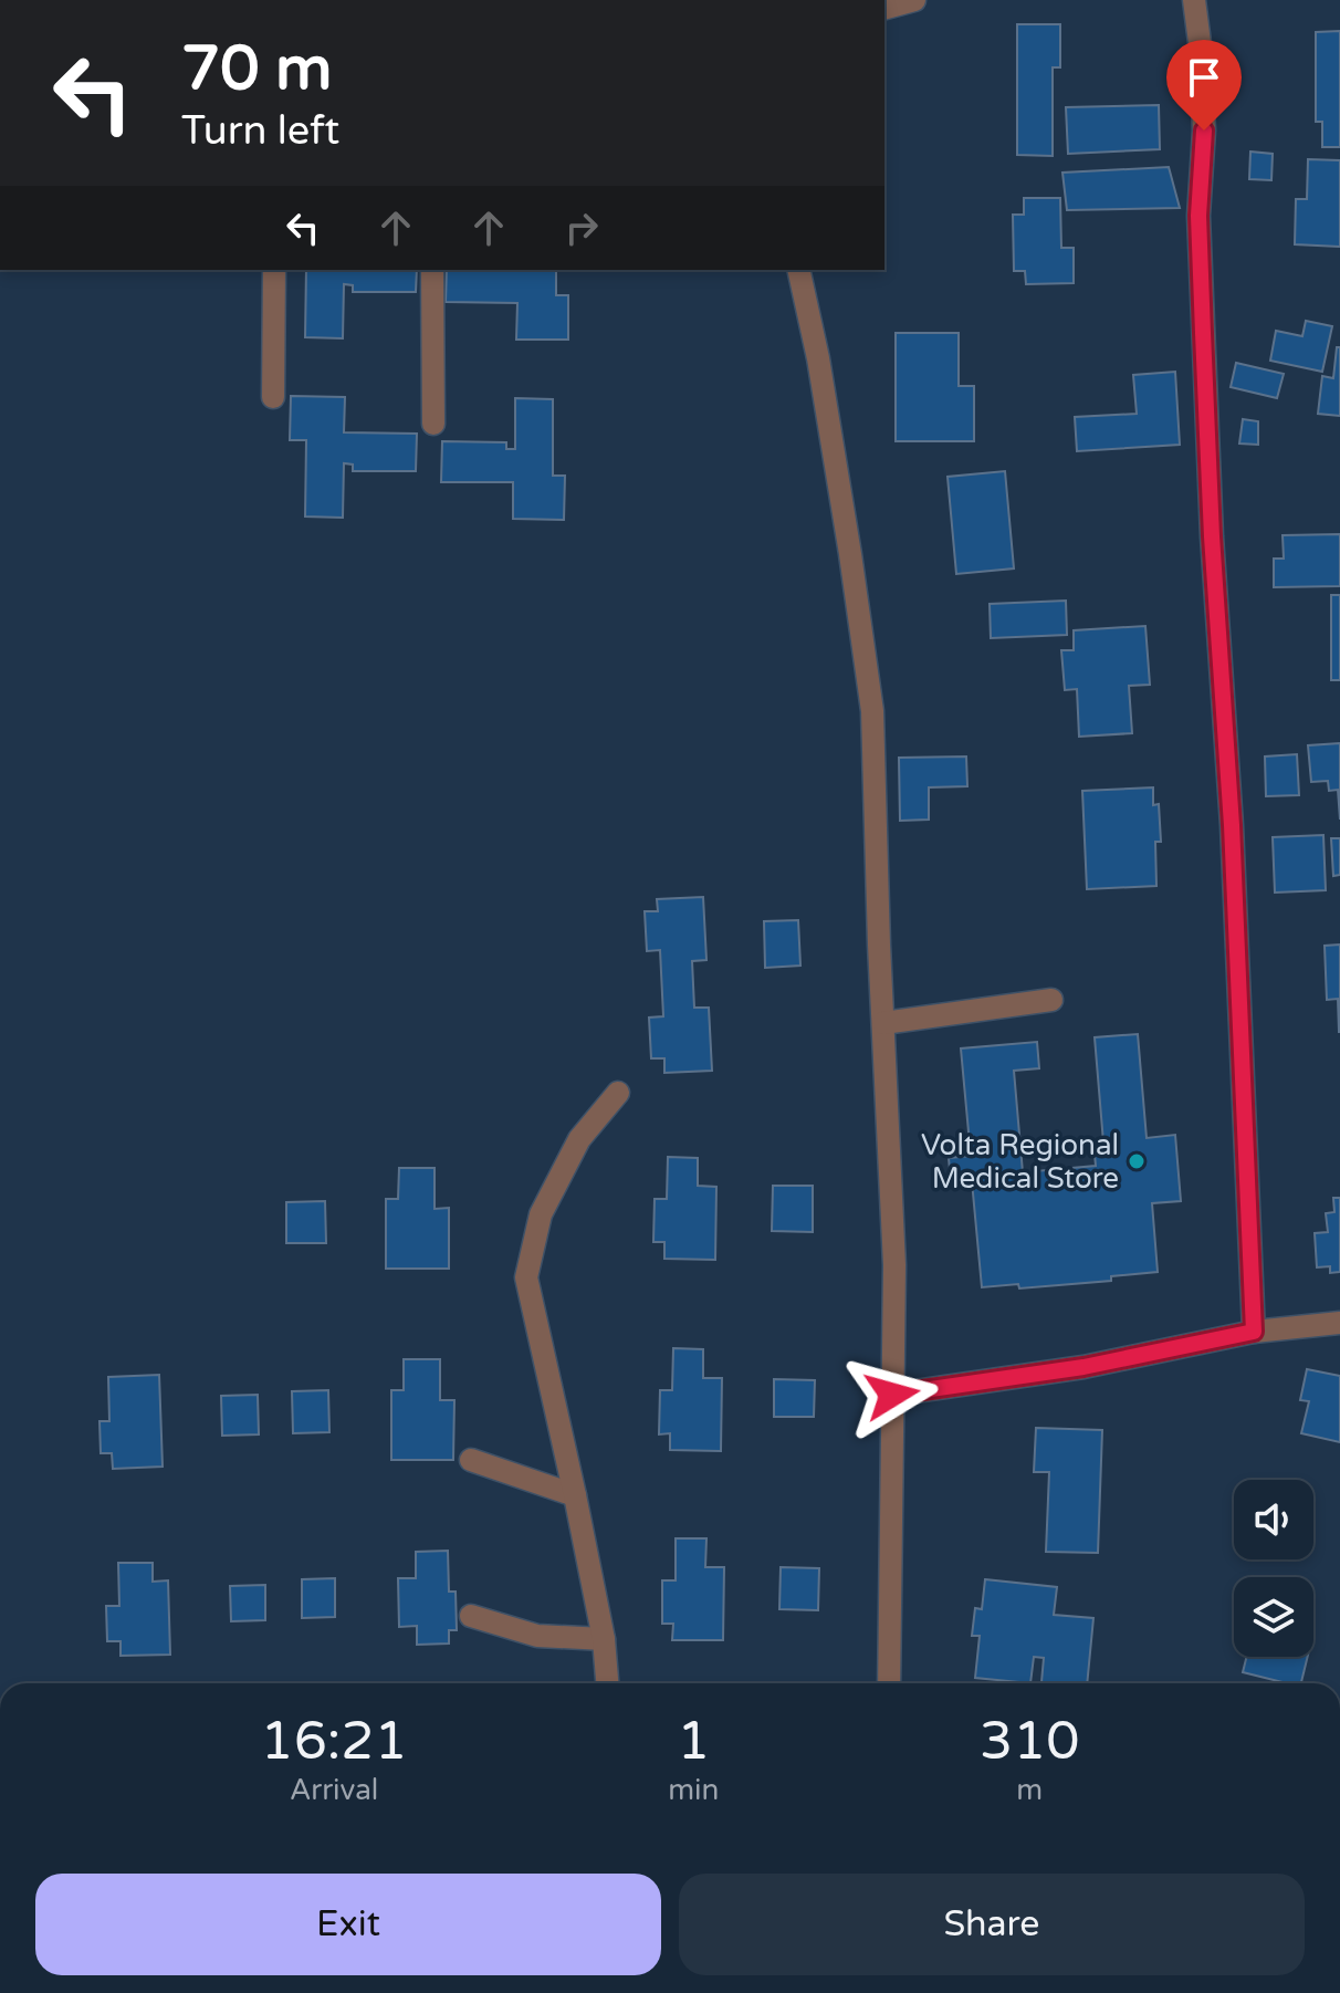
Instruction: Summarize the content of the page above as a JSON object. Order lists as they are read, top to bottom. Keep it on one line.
{"places":["Volta Regional Medical Store"],"page":{"turn":["70 m","Turn left"],"eta":["16:21","Arrival","1","min","310","m"],"buttons":["Exit","Share"]}}
